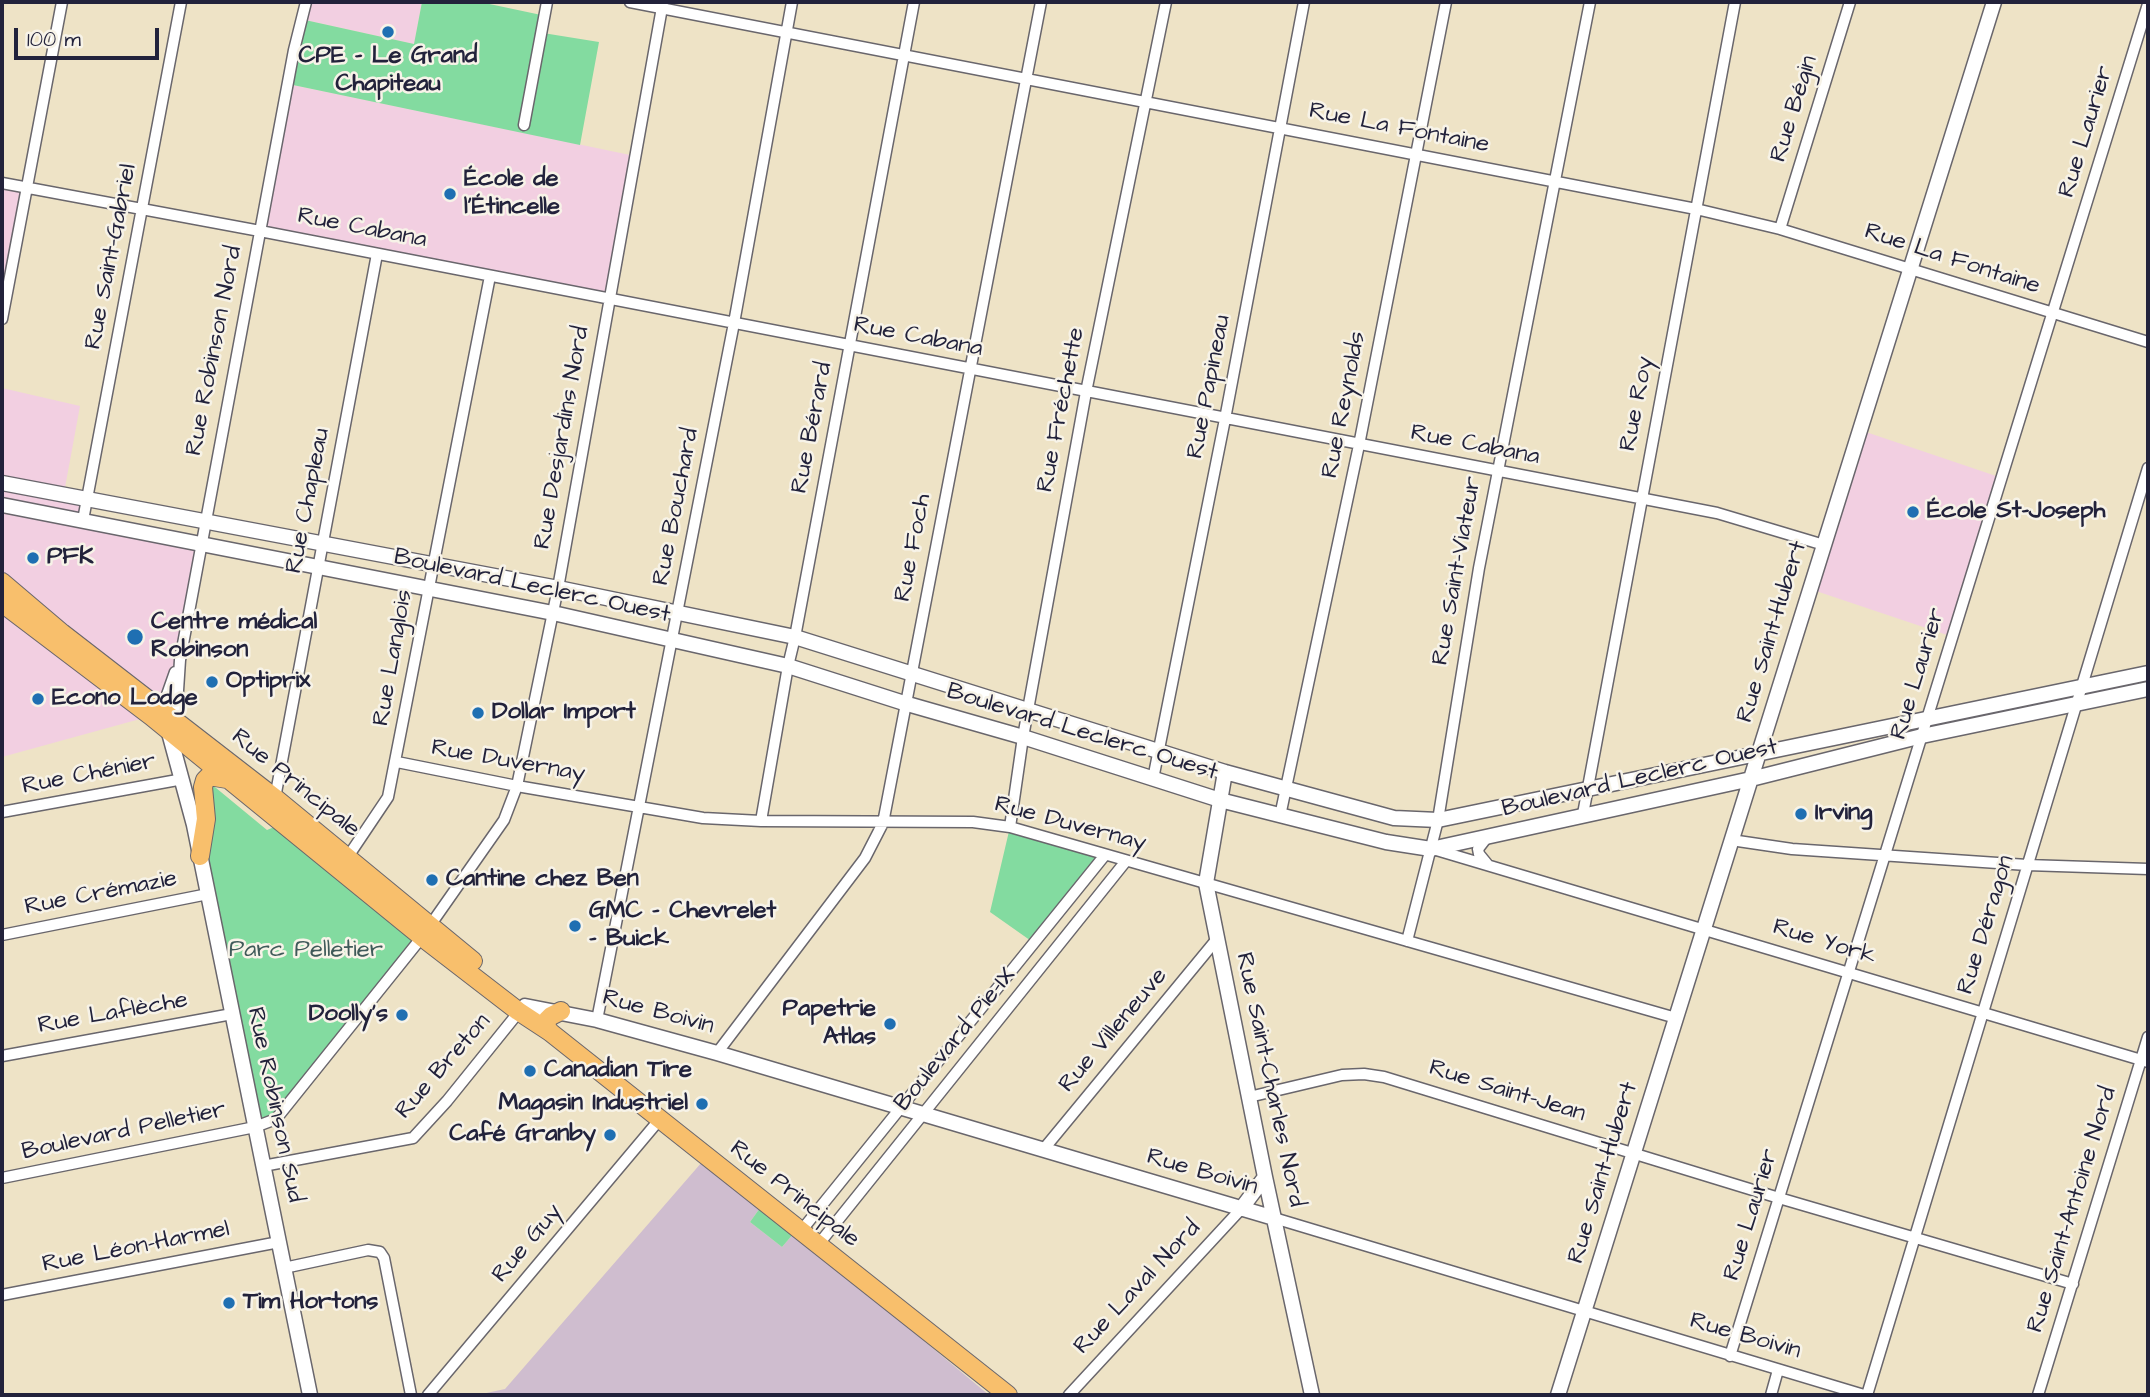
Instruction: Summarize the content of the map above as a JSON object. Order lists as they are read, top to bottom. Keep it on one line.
{"streets":{"main road":["Rue Principale"],"street":["Rue Bégin","Rue La Fontaine","Rue Laurier","Rue Cabana","Rue Saint-Gabriel","Rue Robinson Nord","Rue Papineau","Rue Roy","Rue Reynolds","Rue Fréchette","Rue Bérard","Rue Desjardins Nord","Rue Chapleau","Rue Bouchard","Rue Foch","Rue Saint-Viateur","Boulevard Leclerc Ouest","Rue Saint-Hubert","Rue Langlois","Rue Duvernay","Rue Chénier","Rue Crémazie","Rue Déragon","Rue York","Rue Boivin","Rue Laflèche","Rue Villeneuve","Boulevard Pie-IX","Rue Breton","Rue Saint-Charles Nord","Rue Saint-Jean","Rue Robinson Sud","Boulevard Pelletier","Rue Saint-Antoine Nord","Rue Guy","Rue Léon-Harmel","Rue Laval Nord"]},"crossings":[["Rue Bégin","Rue La Fontaine"],["Rue La Fontaine","Rue Laurier"],["Rue La Fontaine","Rue Papineau"],["Rue La Fontaine","Rue Roy"],["Rue La Fontaine","Rue Reynolds"],["Rue La Fontaine","Rue Fréchette"],["Rue La Fontaine","Rue Bérard"],["Rue La Fontaine","Rue Desjardins Nord"],["Rue La Fontaine","Rue Bouchard"],["Rue La Fontaine","Rue Foch"],["Rue La Fontaine","Rue Saint-Viateur"],["Rue La Fontaine","Rue Saint-Hubert"],["Rue Laurier","Boulevard Leclerc Ouest"],["Rue Laurier","Rue York"],["Rue Laurier","Rue Boivin"],["Rue Laurier","Rue Saint-Jean"],["Rue Cabana","Rue Saint-Gabriel"],["Rue Cabana","Rue Robinson Nord"],["Rue Cabana","Rue Papineau"],["Rue Cabana","Rue Roy"],["Rue Cabana","Rue Reynolds"],["Rue Cabana","Rue Fréchette"],["Rue Cabana","Rue Bérard"],["Rue Cabana","Rue Desjardins Nord"],["Rue Cabana","Rue Chapleau"],["Rue Cabana","Rue Bouchard"],["Rue Cabana","Rue Foch"],["Rue Cabana","Rue Saint-Viateur"],["Rue Cabana","Rue Saint-Hubert"],["Rue Cabana","Rue Langlois"],["Rue Saint-Gabriel","Boulevard Leclerc Ouest"],["Rue Robinson Nord","Boulevard Leclerc Ouest"],["Rue Robinson Nord","Rue Principale"],["Rue Robinson Nord","Rue Robinson Sud"],["Rue Papineau","Boulevard Leclerc Ouest"],["Rue Roy","Boulevard Leclerc Ouest"],["Rue Reynolds","Boulevard Leclerc Ouest"],["Rue Fréchette","Boulevard Leclerc Ouest"],["Rue Fréchette","Rue Duvernay"],["Rue Bérard","Boulevard Leclerc Ouest"],["Rue Bérard","Rue Duvernay"],["Rue Desjardins Nord","Boulevard Leclerc Ouest"],["Rue Desjardins Nord","Rue Duvernay"],["Rue Desjardins Nord","Rue Principale"],["Rue Desjardins Nord","Rue Robinson Sud"],["Rue Desjardins Nord","Boulevard Pelletier"],["Rue Chapleau","Boulevard Leclerc Ouest"],["Rue Chapleau","Rue Principale"],["Rue Bouchard","Boulevard Leclerc Ouest"],["Rue Bouchard","Rue Duvernay"],["Rue Bouchard","Rue Boivin"],["Rue Foch","Boulevard Leclerc Ouest"],["Rue Foch","Rue Duvernay"],["Rue Foch","Rue Boivin"],["Rue Saint-Viateur","Boulevard Leclerc Ouest"],["Rue Saint-Viateur","Rue Duvernay"],["Rue Saint-Viateur","Rue York"],["Boulevard Leclerc Ouest","Rue Saint-Hubert"],["Boulevard Leclerc Ouest","Rue Langlois"],["Boulevard Leclerc Ouest","Rue Déragon"],["Boulevard Leclerc Ouest","Rue York"],["Boulevard Leclerc Ouest","Rue Saint-Charles Nord"],["Rue Saint-Hubert","Rue Duvernay"],["Rue Saint-Hubert","Rue York"],["Rue Saint-Hubert","Rue Boivin"],["Rue Saint-Hubert","Rue Saint-Jean"],["Rue Langlois","Rue Duvernay"],["Rue Langlois","Rue Principale"],["Rue Duvernay","Boulevard Pie-IX"],["Rue Duvernay","Rue Saint-Charles Nord"],["Rue Chénier","Rue Robinson Sud"],["Rue Principale","Rue Boivin"],["Rue Principale","Boulevard Pie-IX"],["Rue Principale","Rue Breton"],["Rue Principale","Rue Robinson Sud"],["Rue Principale","Rue Guy"],["Rue Crémazie","Rue Robinson Sud"],["Rue Déragon","Rue York"],["Rue Déragon","Rue Boivin"],["Rue Déragon","Rue Saint-Jean"],["Rue York","Rue Saint-Antoine Nord"],["Rue Boivin","Rue Villeneuve"],["Rue Boivin","Boulevard Pie-IX"],["Rue Boivin","Rue Breton"],["Rue Boivin","Rue Saint-Charles Nord"],["Rue Boivin","Rue Laval Nord"],["Rue Laflèche","Rue Robinson Sud"],["Rue Villeneuve","Rue Saint-Charles Nord"],["Rue Breton","Rue Robinson Sud"],["Rue Saint-Charles Nord","Rue Saint-Jean"],["Rue Saint-Charles Nord","Rue Laval Nord"],["Rue Saint-Jean","Rue Saint-Antoine Nord"],["Rue Robinson Sud","Boulevard Pelletier"],["Rue Robinson Sud","Rue Léon-Harmel"]],"parks":["Parc Pelletier"],"places":["CPE - Le Grand Chapiteau","École de l'Étincelle","École St-Joseph","PFK","Centre médical Robinson","Optiprix","Econo Lodge","Dollar Import","Irving","Cantine chez Ben","GMC - Chevrelet - Buick","Doolly's","Papetrie Atlas","Canadian Tire","Magasin Industriel","Café Granby","Tim Hortons"],"scale_bar":"100 m"}
